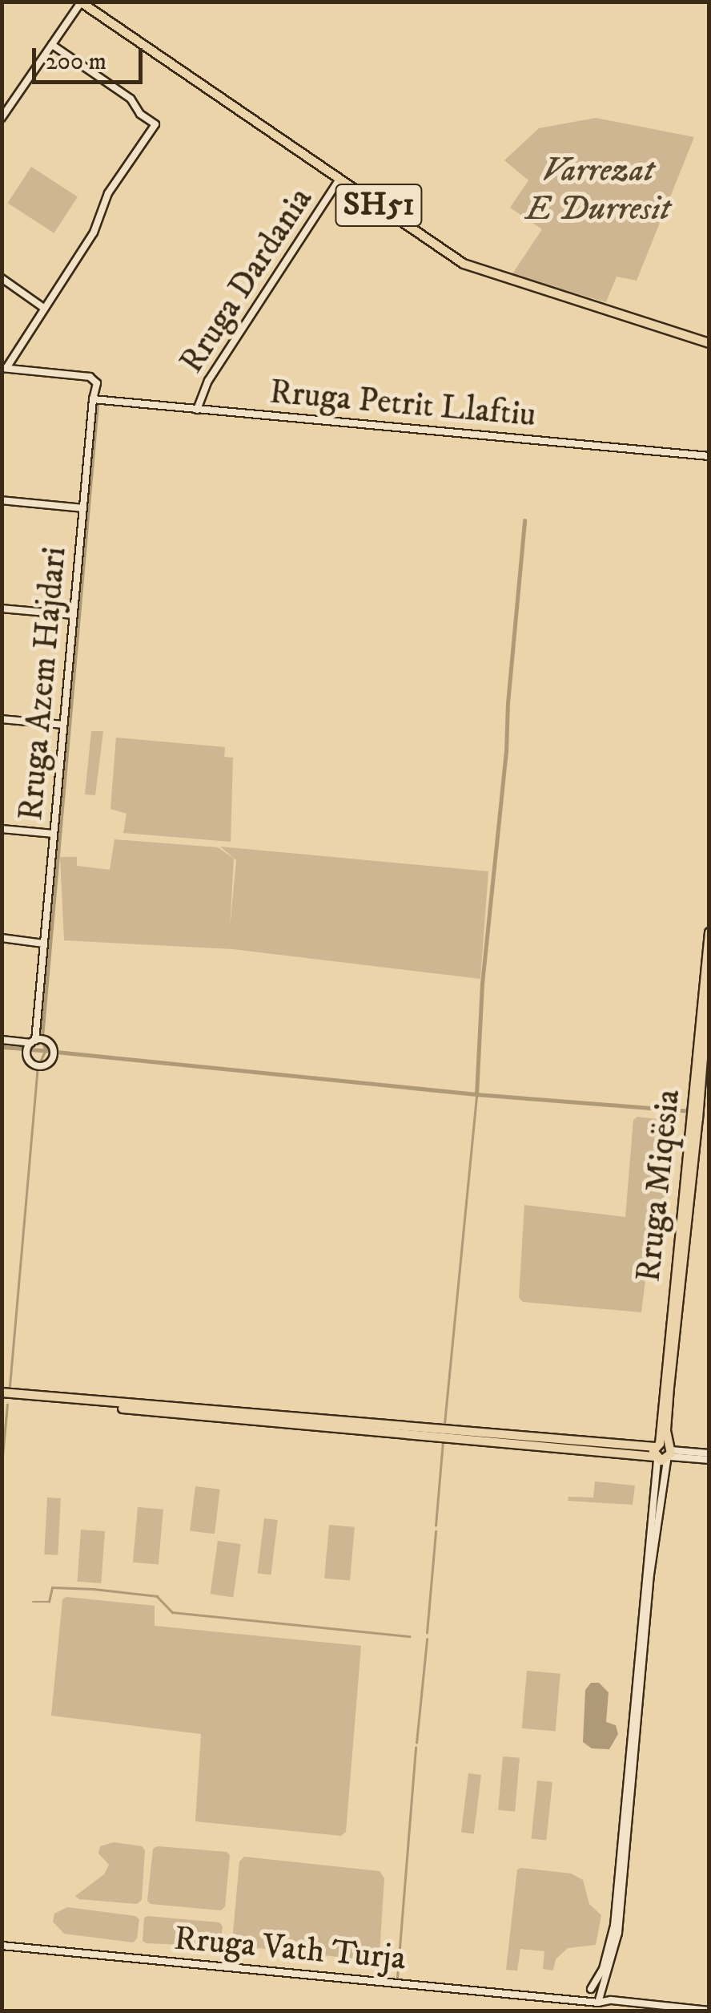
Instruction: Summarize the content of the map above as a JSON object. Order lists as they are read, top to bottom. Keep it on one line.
{"streets":{"main road":["SH51","Rruga Miqësia"],"street":["Rruga Dardania","Rruga Petrit Llaftiu","Rruga Azem Hajdari","Rruga Vath Turja"]},"crossings":[["SH51","Rruga Dardania"],["Rruga Dardania","Rruga Petrit Llaftiu"],["Rruga Petrit Llaftiu","Rruga Azem Hajdari"]],"parks":["Varrezat E Durresit"],"scale_bar":"200 m"}
